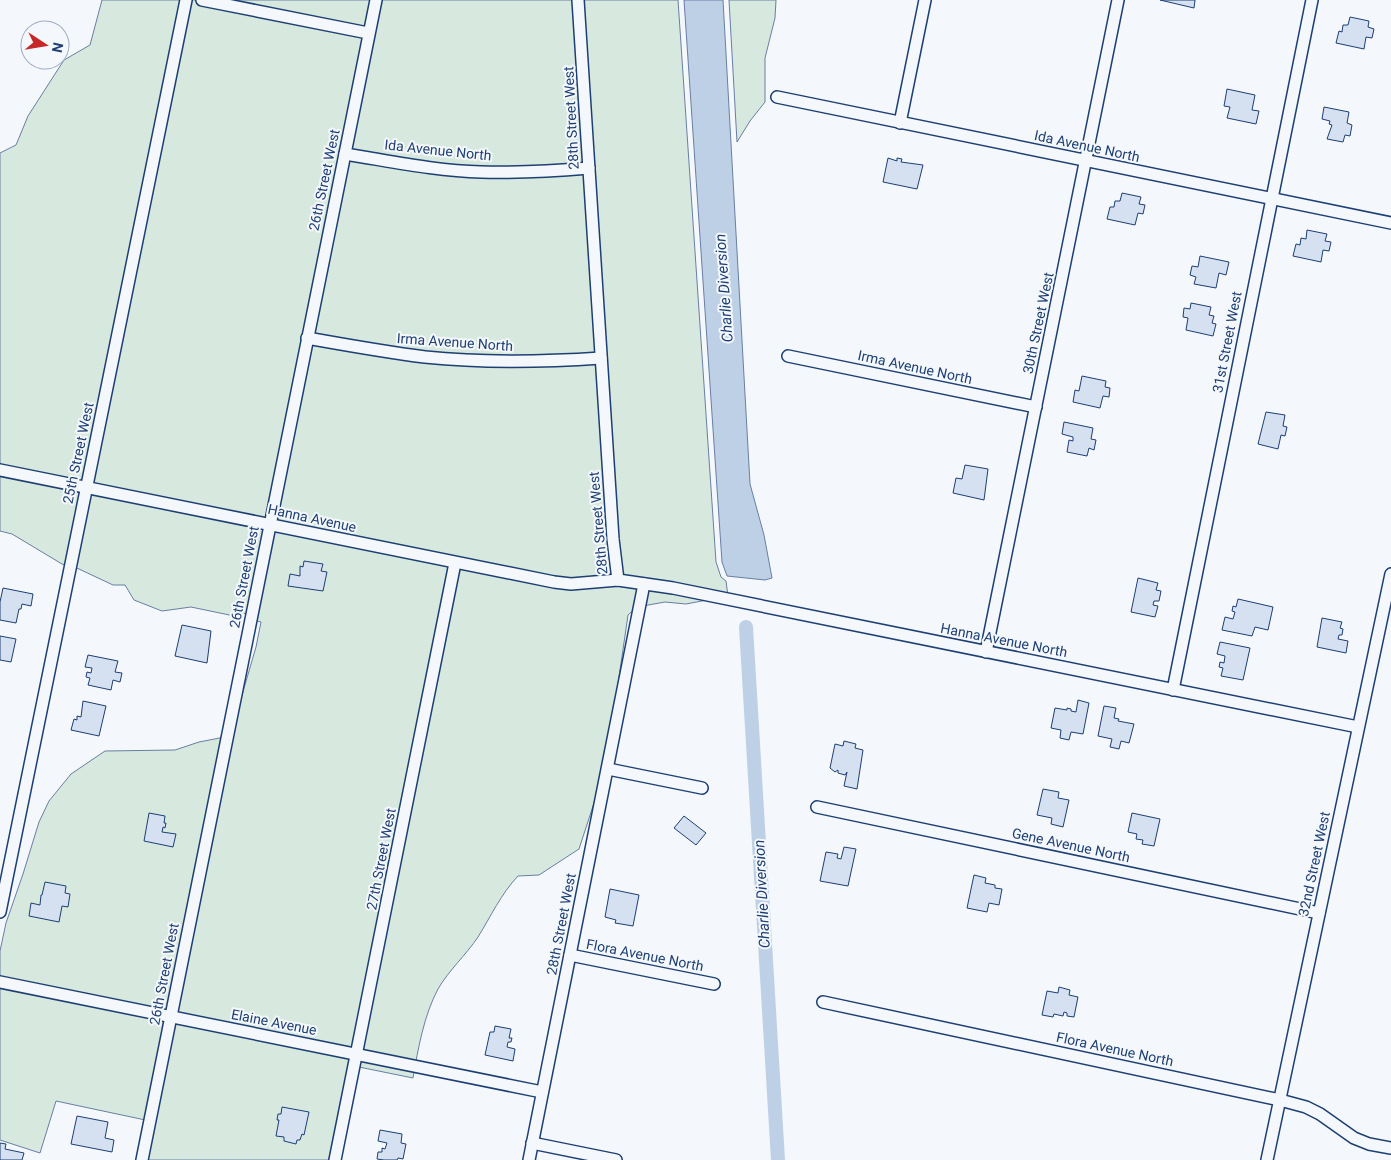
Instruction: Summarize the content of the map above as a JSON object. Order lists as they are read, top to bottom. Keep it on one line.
{"streets":{"street":["28th Street West","Ida Avenue North","26th Street West","30th Street West","Irma Avenue North","31st Street West","25th Street West","Hanna Avenue","Hanna Avenue North","Gene Avenue North","27th Street West","32nd Street West","Flora Avenue North","Elaine Avenue"]},"crossings":[["28th Street West","Ida Avenue North"],["28th Street West","Irma Avenue North"],["28th Street West","Hanna Avenue"],["28th Street West","Hanna Avenue North"],["28th Street West","Flora Avenue North"],["28th Street West","Elaine Avenue"],["Ida Avenue North","26th Street West"],["Ida Avenue North","30th Street West"],["Ida Avenue North","31st Street West"],["26th Street West","Irma Avenue North"],["26th Street West","Hanna Avenue"],["26th Street West","Elaine Avenue"],["30th Street West","Irma Avenue North"],["30th Street West","Hanna Avenue North"],["31st Street West","Hanna Avenue North"],["25th Street West","Hanna Avenue"],["Hanna Avenue","27th Street West"],["Hanna Avenue North","32nd Street West"],["Gene Avenue North","32nd Street West"],["27th Street West","Elaine Avenue"],["32nd Street West","Flora Avenue North"]],"water":["Charlie Diversion"],"north":"right"}
